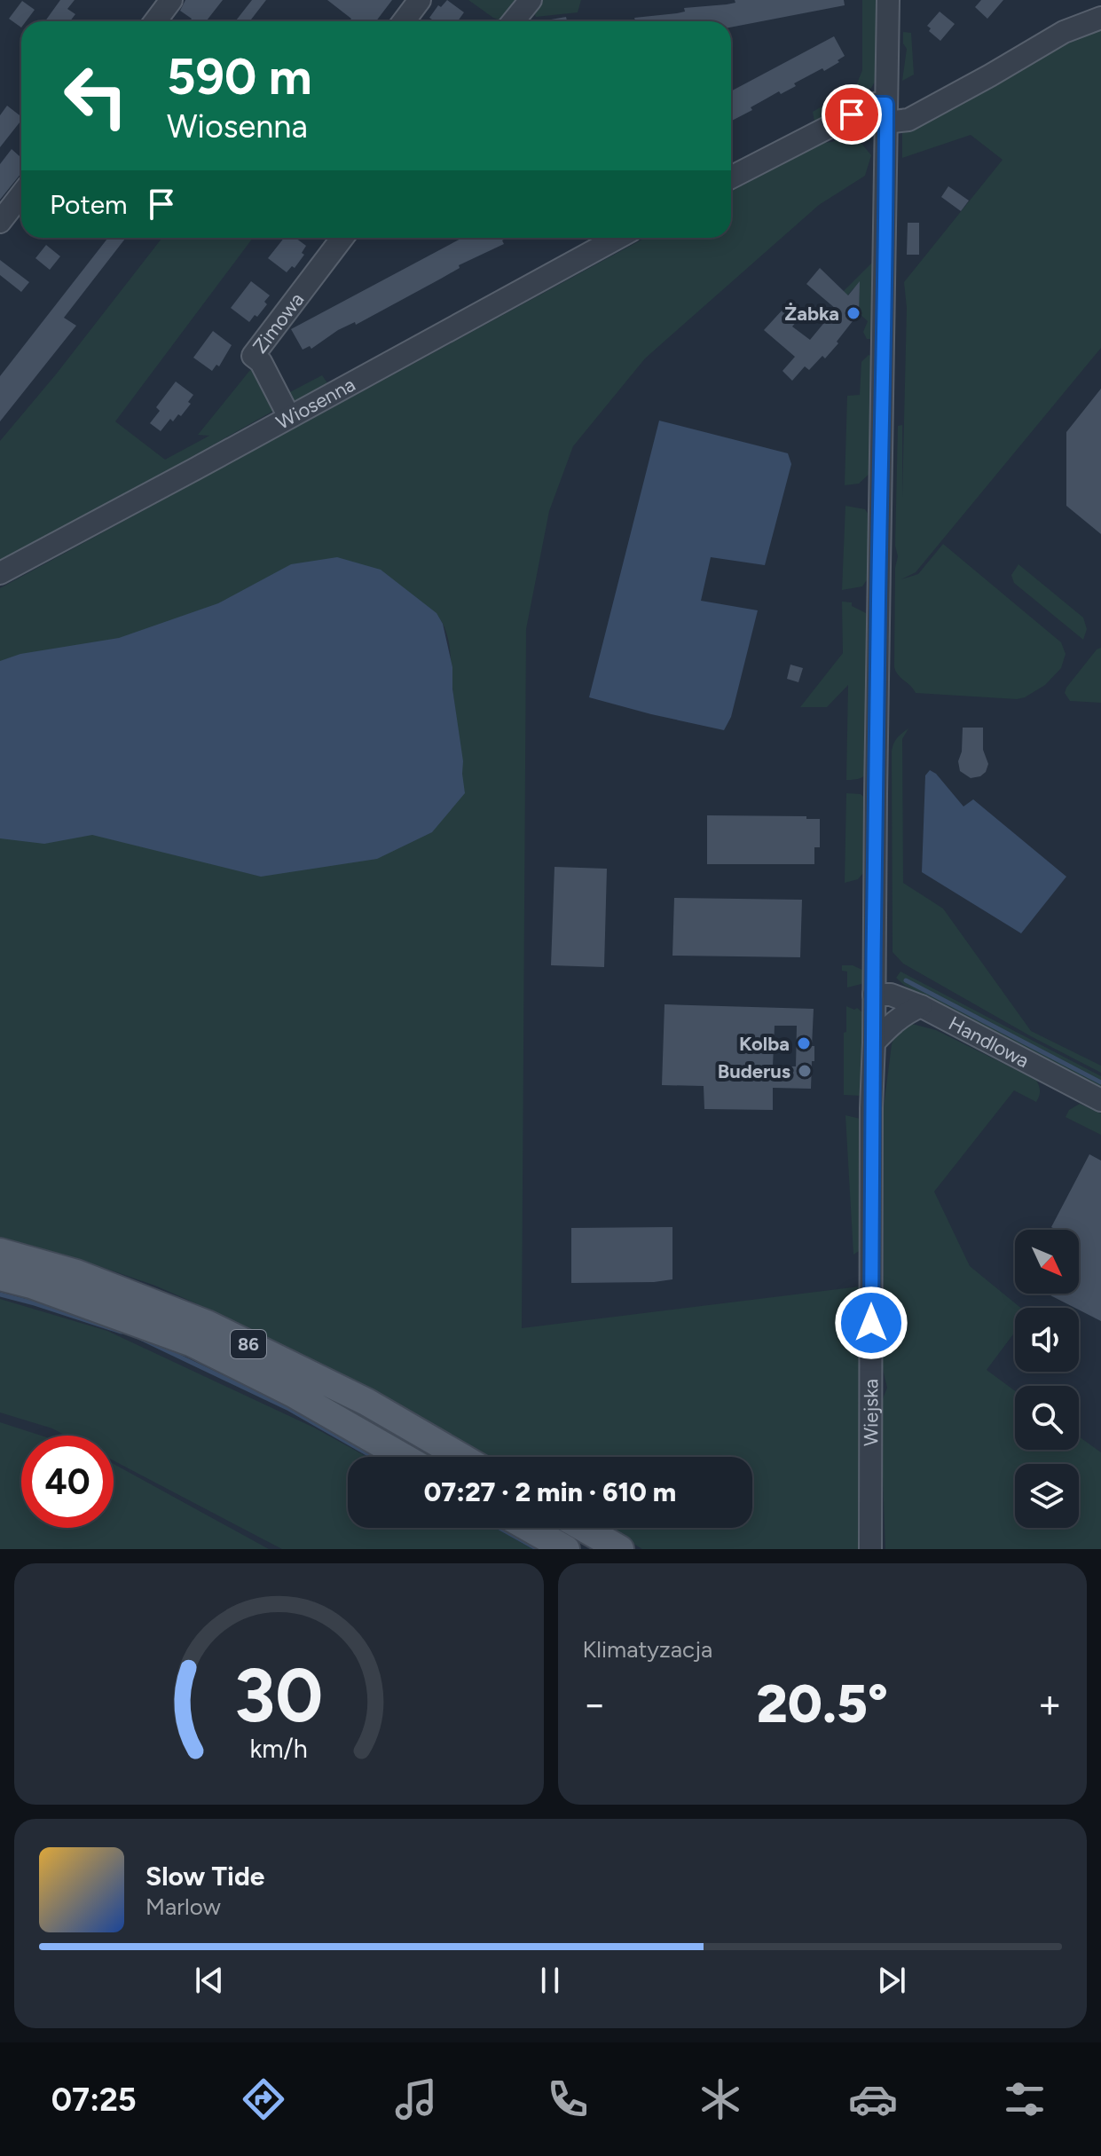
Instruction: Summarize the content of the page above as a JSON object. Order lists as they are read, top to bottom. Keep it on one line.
{"streets":{"main road":["86"],"street":["Zimowa","Wiosenna","Handlowa","Wiejska"]},"crossings":[["Zimowa","Wiosenna"],["Handlowa","Wiejska"]],"places":["Żabka","Kolba","Buderus"],"north":"bottom right","page":{"turn":["590 m","Wiosenna"],"then":"Potem","limit":"40","trip":"07:27 · 2 min · 610 m","tile":"Klimatyzacja","heat":["−","20.5°","+"],"song":["Slow Tide","Marlow"],"tabs":"07:25","gauge":["30","km/h"]}}
